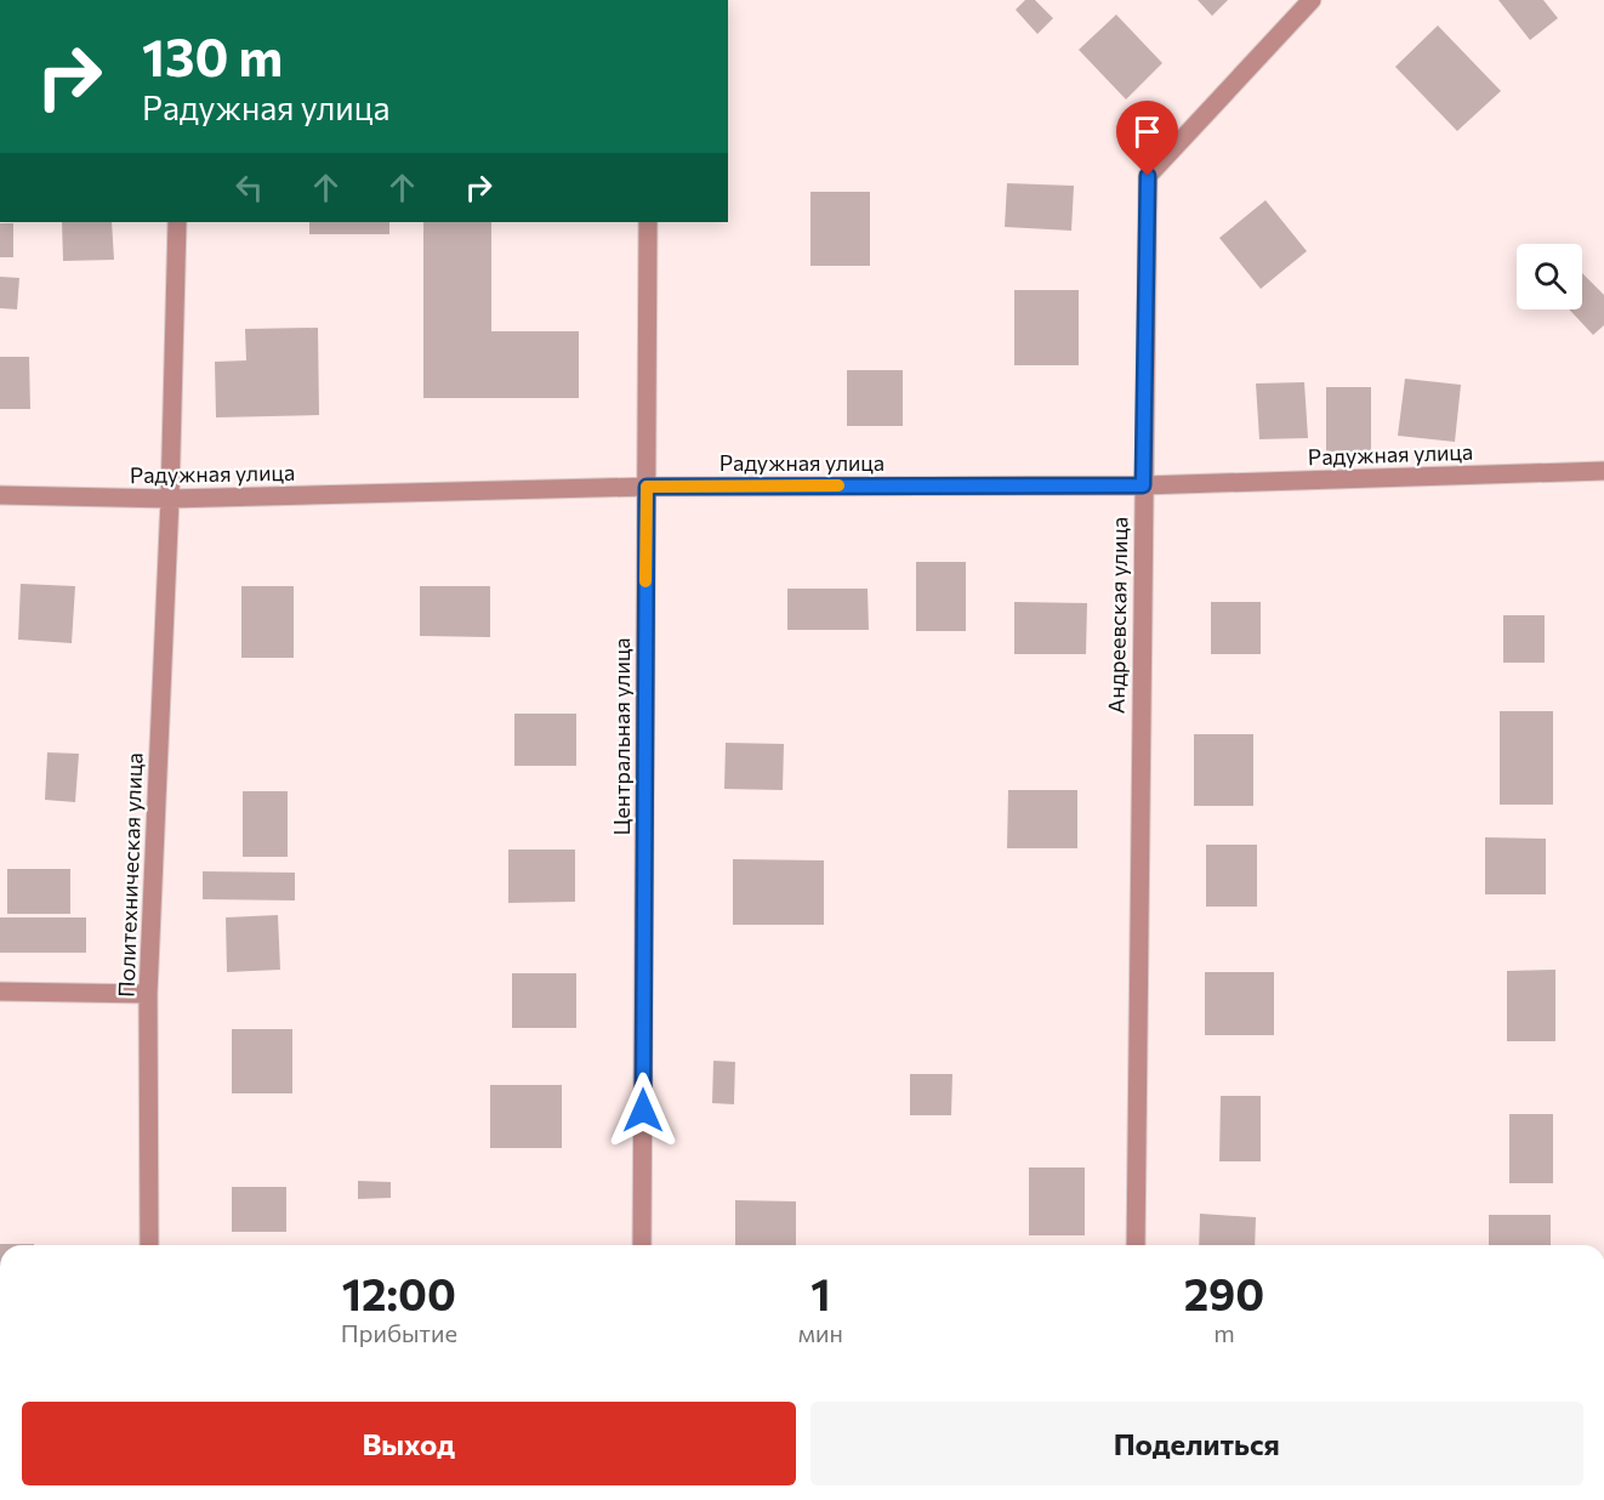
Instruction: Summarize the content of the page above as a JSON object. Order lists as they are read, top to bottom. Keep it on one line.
{"streets":{"street":["Радужная улица","Андреевская улица","Центральная улица","Политехническая улица"]},"crossings":[["Радужная улица","Андреевская улица"],["Радужная улица","Центральная улица"],["Радужная улица","Политехническая улица"]],"page":{"turn":["130 m","Радужная улица"],"eta":["12:00","Прибытие","1","мин","290","m"],"buttons":["Выход","Поделиться"]}}
